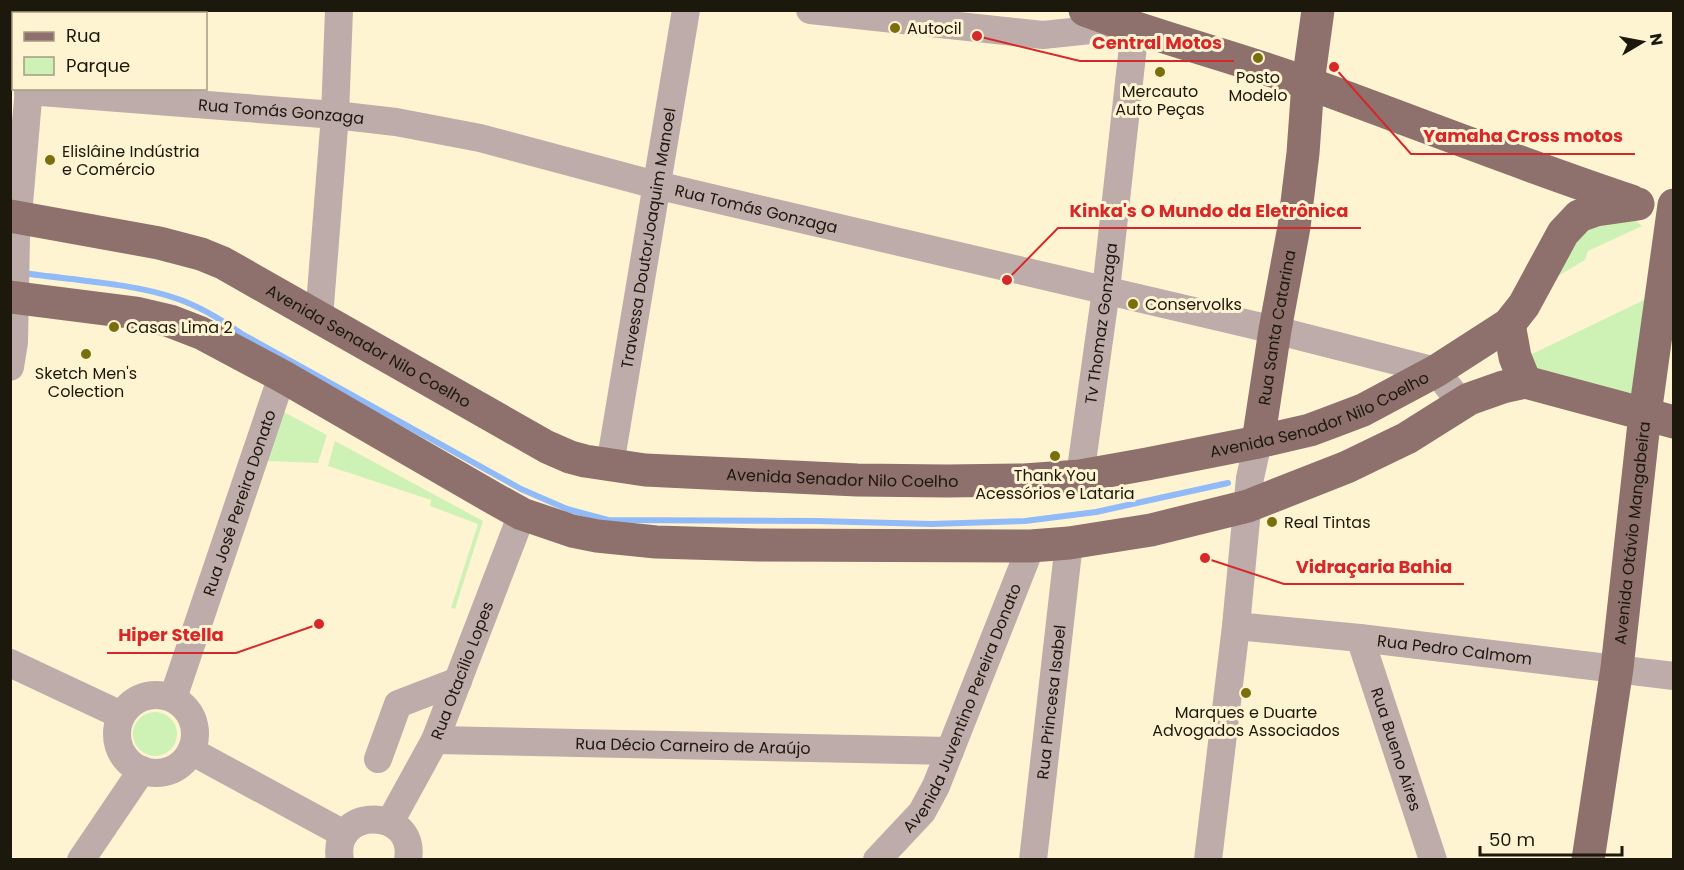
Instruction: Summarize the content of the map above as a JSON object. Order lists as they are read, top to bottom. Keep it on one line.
{"streets":{"main road":["Rua Santa Catarina","Avenida Senador Nilo Coelho","Avenida Otávio Mangabeira"],"street":["Rua Tomás Gonzaga","Travessa DoutorJoaquim Manoel","Tv Thomaz Gonzaga","Rua José Pereira Donato","Rua Pedro Calmom","Rua Otacílio Lopes","Rua Princesa Isabel","Avenida Juventino Pereira Donato","Rua Décio Carneiro de Araújo","Rua Bueno Aires"]},"crossings":[["Rua Tomás Gonzaga","Travessa DoutorJoaquim Manoel"],["Rua Tomás Gonzaga","Tv Thomaz Gonzaga"],["Rua Tomás Gonzaga","Rua Santa Catarina"],["Rua Tomás Gonzaga","Avenida Senador Nilo Coelho"],["Travessa DoutorJoaquim Manoel","Avenida Senador Nilo Coelho"],["Tv Thomaz Gonzaga","Avenida Senador Nilo Coelho"],["Rua Santa Catarina","Avenida Senador Nilo Coelho"],["Rua Santa Catarina","Rua Pedro Calmom"],["Avenida Otávio Mangabeira","Rua Pedro Calmom"],["Rua Pedro Calmom","Rua Bueno Aires"],["Rua Otacílio Lopes","Rua Décio Carneiro de Araújo"],["Avenida Juventino Pereira Donato","Rua Décio Carneiro de Araújo"]],"places":["Autocil","Central Motos","Posto Modelo","Yamaha Cross motos","Mercauto Auto Peças","Elislâine Indústria e Comércio","Kinka's O Mundo da Eletrônica","Conservolks","Casas Lima 2","Sketch Men's Colection","Thank You Acessórios e Lataria","Real Tintas","Vidraçaria Bahia","Hiper Stella","Marques e Duarte Advogados Associados"],"legend":["Rua","Parque"],"scale_bar":"50 m","north":"right"}
